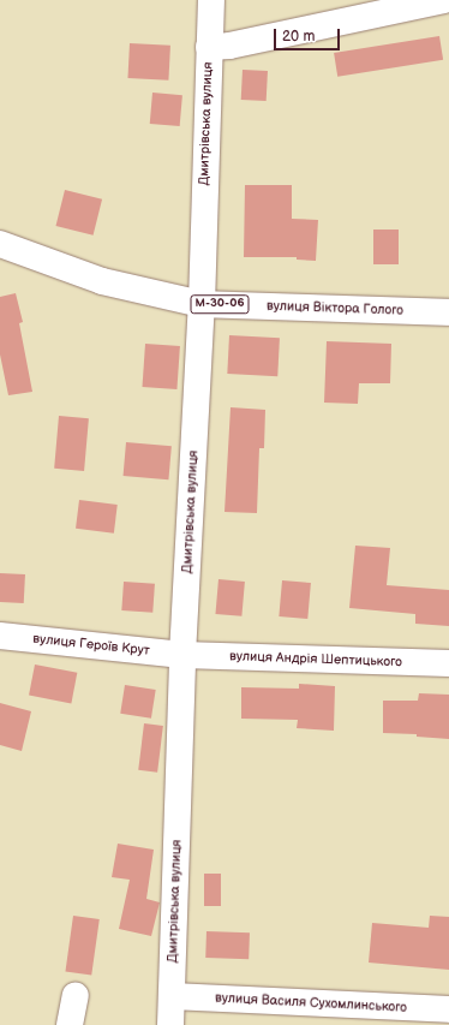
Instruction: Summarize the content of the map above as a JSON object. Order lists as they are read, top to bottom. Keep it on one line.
{"streets":{"street":["Дмитрівська вулиця","М-30-06","вулиця Віктора Голого","вулиця Героїв Крут","вулиця Андрія Шептицького","вулиця Василя Сухомлинського"]},"crossings":[["Дмитрівська вулиця","вулиця Віктора Голого"],["Дмитрівська вулиця","вулиця Героїв Крут"],["Дмитрівська вулиця","вулиця Андрія Шептицького"],["Дмитрівська вулиця","вулиця Василя Сухомлинського"],["вулиця Героїв Крут","вулиця Андрія Шептицького"]],"scale_bar":"20 m"}
